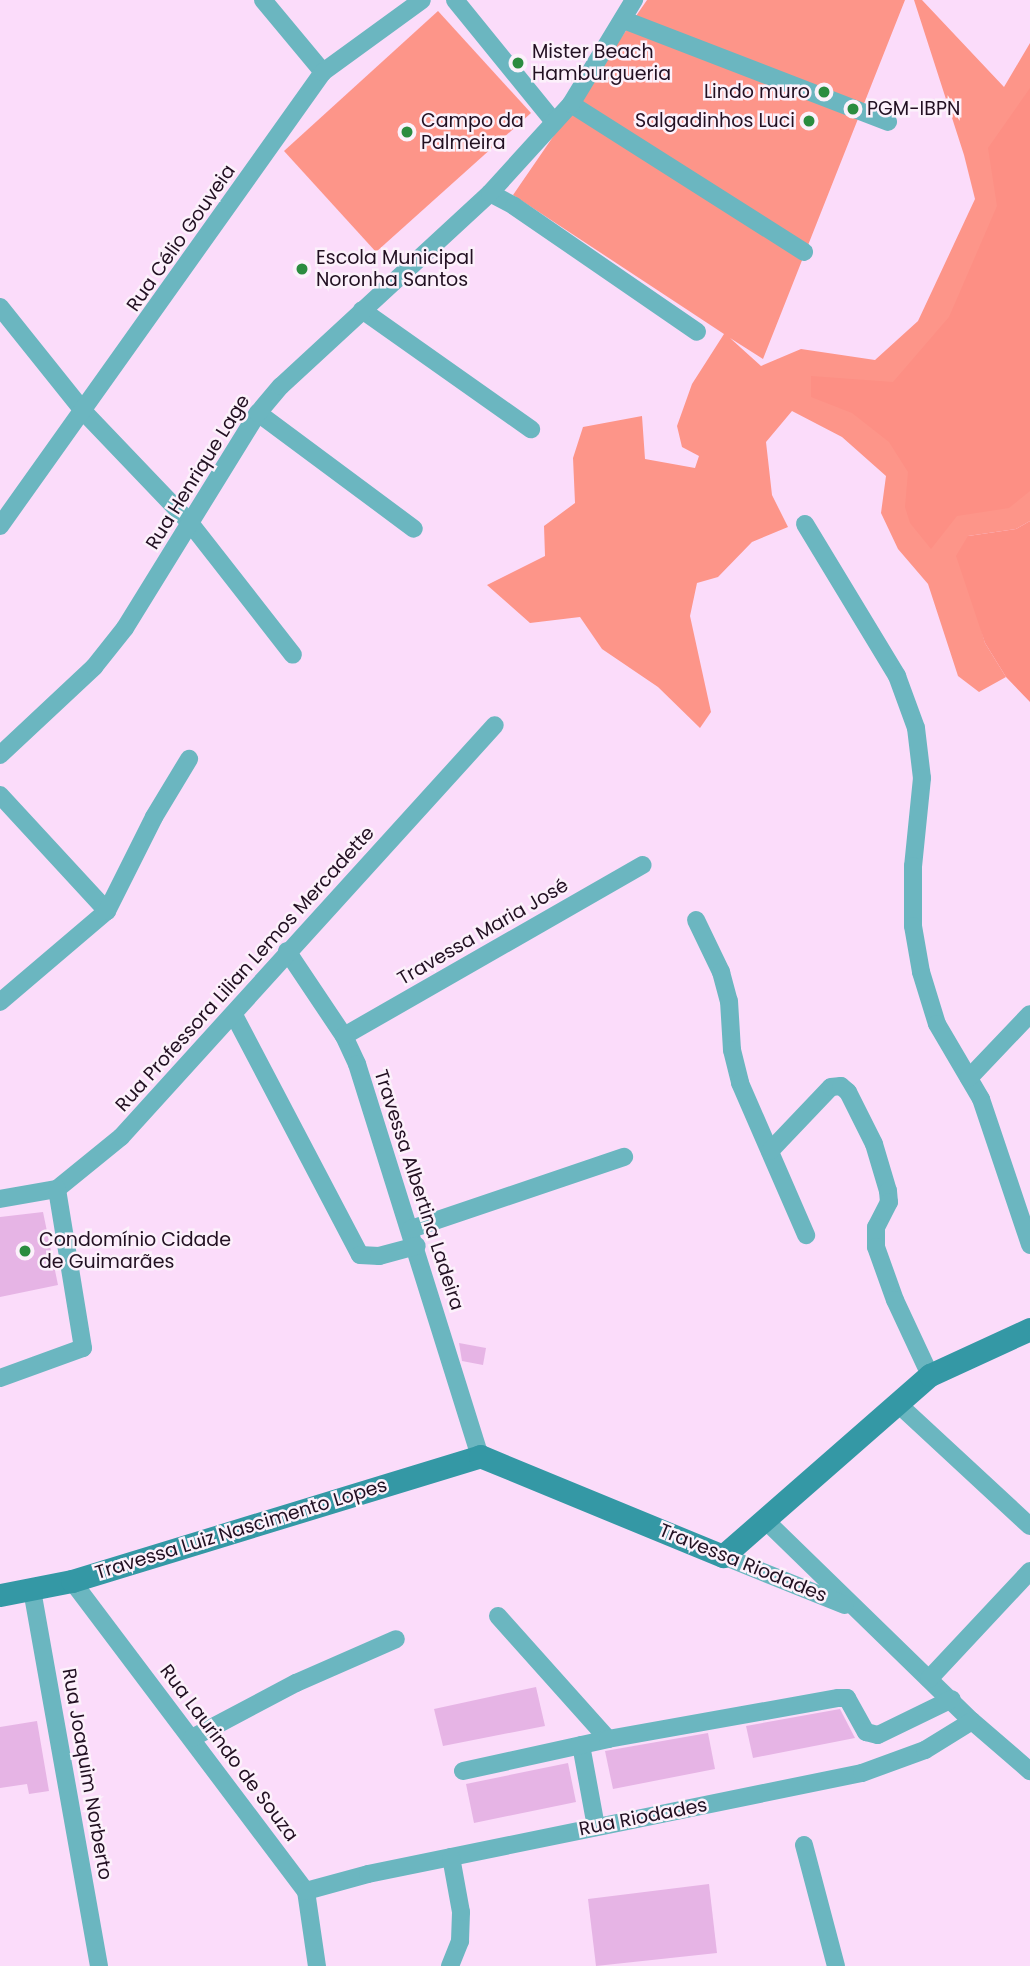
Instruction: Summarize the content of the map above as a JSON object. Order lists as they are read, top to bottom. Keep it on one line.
{"streets":{"street":["Rua Célio Gouveia","Rua Henrique Lage","Travessa Maria José","Rua Professora Lilian Lemos Mercadette","Travessa Albertina Ladeira","Travessa Luiz Nascimento Lopes","Travessa Riodades","Rua Laurindo de Souza","Rua Joaquim Norberto","Rua Riodades"]},"crossings":[["Travessa Maria José","Travessa Albertina Ladeira"],["Rua Professora Lilian Lemos Mercadette","Travessa Albertina Ladeira"],["Travessa Albertina Ladeira","Travessa Luiz Nascimento Lopes"],["Travessa Albertina Ladeira","Travessa Riodades"],["Travessa Luiz Nascimento Lopes","Travessa Riodades"],["Travessa Luiz Nascimento Lopes","Rua Laurindo de Souza"],["Travessa Luiz Nascimento Lopes","Rua Joaquim Norberto"],["Travessa Riodades","Rua Riodades"],["Rua Laurindo de Souza","Rua Riodades"]],"places":["Mister Beach Hamburgueria","Lindo muro","PGM-IBPN","Salgadinhos Luci","Campo da Palmeira","Escola Municipal Noronha Santos","Condomínio Cidade de Guimarães"]}
